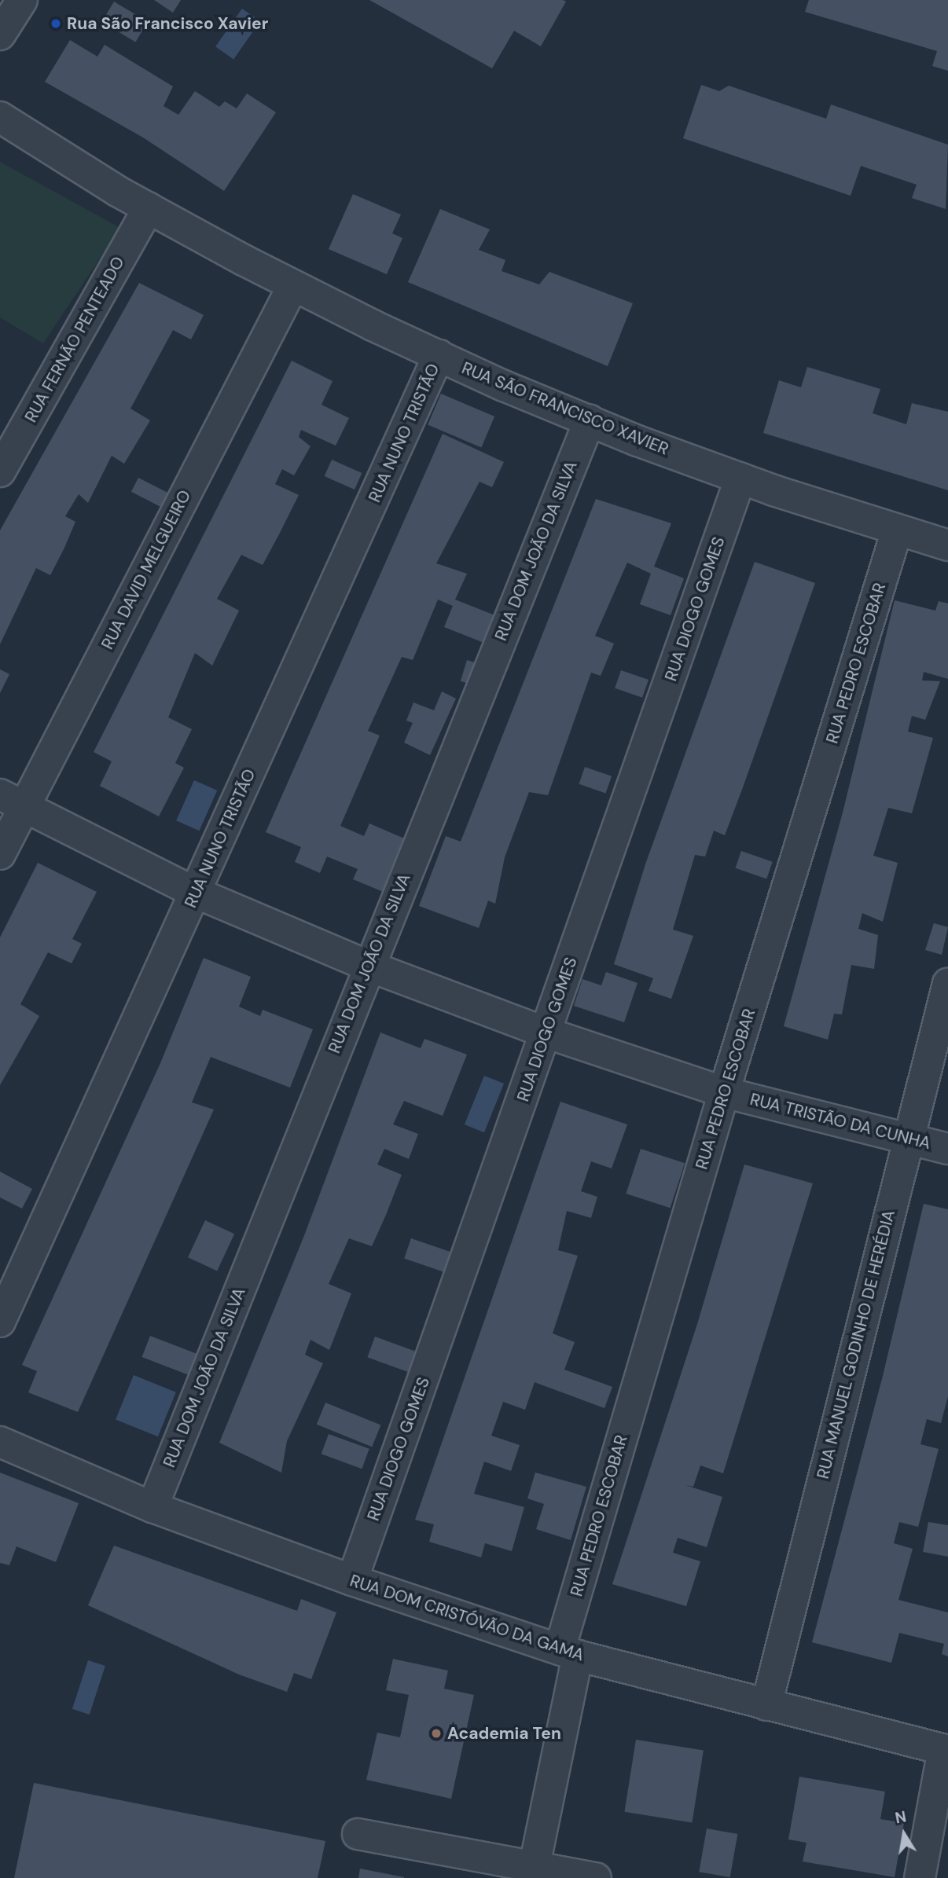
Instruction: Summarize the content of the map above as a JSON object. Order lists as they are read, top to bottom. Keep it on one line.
{"streets":{"street":["RUA FERNÃO PENTEADO","RUA SÃO FRANCISCO XAVIER","RUA NUNO TRISTÃO","RUA DOM JOÃO DA SILVA","RUA DAVID MELGUEIRO","RUA DIOGO GOMES","RUA PEDRO ESCOBAR","RUA TRISTÃO DA CUNHA","RUA MANUEL GODINHO DE HERÉDIA","RUA DOM CRISTÓVÃO DA GAMA"]},"crossings":[["RUA FERNÃO PENTEADO","RUA SÃO FRANCISCO XAVIER"],["RUA SÃO FRANCISCO XAVIER","RUA NUNO TRISTÃO"],["RUA SÃO FRANCISCO XAVIER","RUA DOM JOÃO DA SILVA"],["RUA SÃO FRANCISCO XAVIER","RUA DAVID MELGUEIRO"],["RUA SÃO FRANCISCO XAVIER","RUA DIOGO GOMES"],["RUA SÃO FRANCISCO XAVIER","RUA PEDRO ESCOBAR"],["RUA NUNO TRISTÃO","RUA TRISTÃO DA CUNHA"],["RUA DOM JOÃO DA SILVA","RUA TRISTÃO DA CUNHA"],["RUA DOM JOÃO DA SILVA","RUA DOM CRISTÓVÃO DA GAMA"],["RUA DAVID MELGUEIRO","RUA TRISTÃO DA CUNHA"],["RUA DIOGO GOMES","RUA TRISTÃO DA CUNHA"],["RUA DIOGO GOMES","RUA DOM CRISTÓVÃO DA GAMA"],["RUA PEDRO ESCOBAR","RUA TRISTÃO DA CUNHA"],["RUA PEDRO ESCOBAR","RUA DOM CRISTÓVÃO DA GAMA"],["RUA TRISTÃO DA CUNHA","RUA MANUEL GODINHO DE HERÉDIA"],["RUA MANUEL GODINHO DE HERÉDIA","RUA DOM CRISTÓVÃO DA GAMA"]],"places":["Rua São Francisco Xavier","Academia Ten"],"north":"top"}
